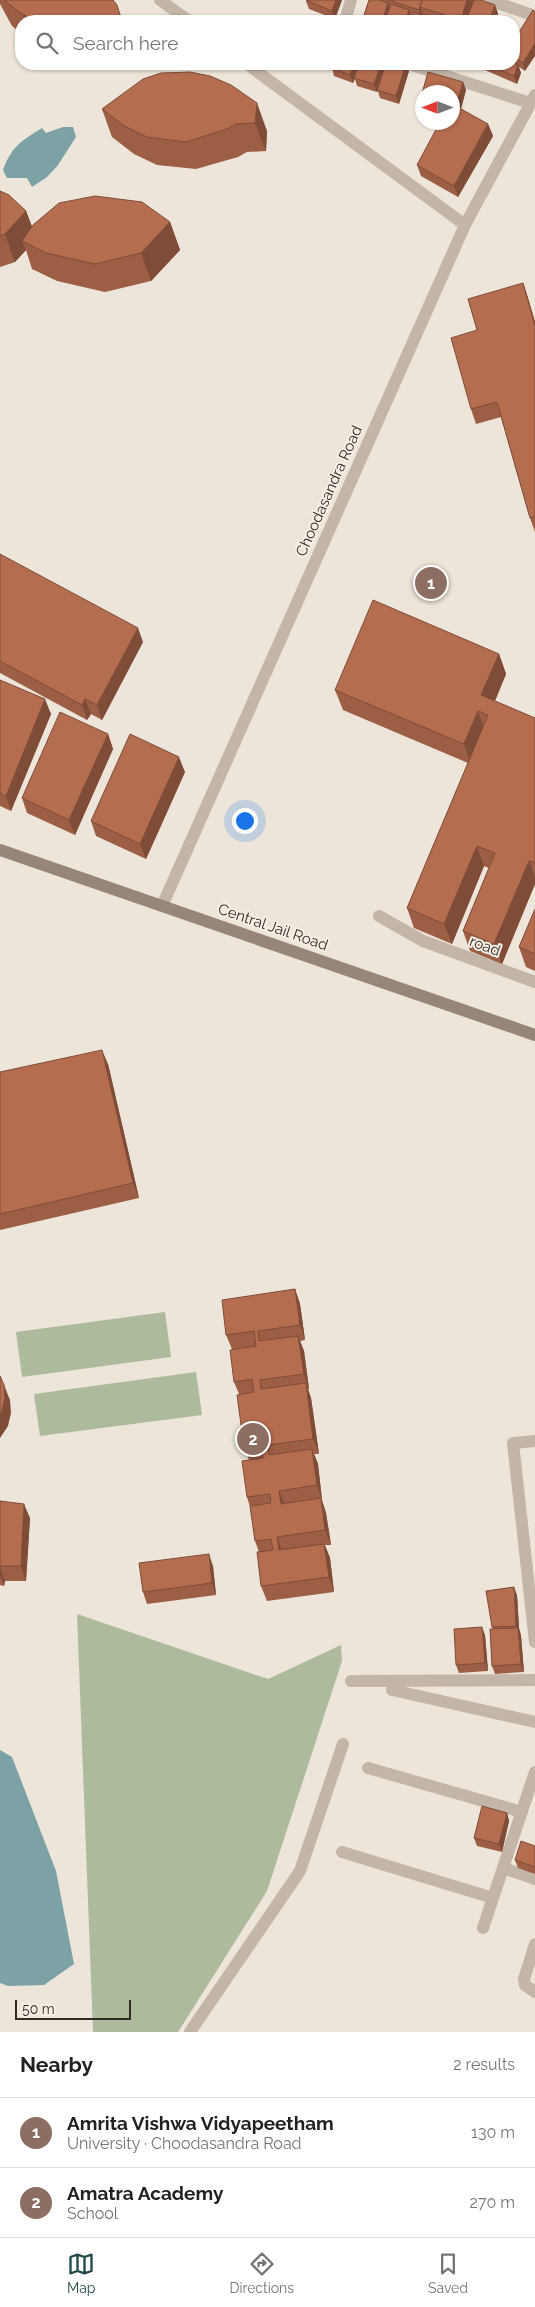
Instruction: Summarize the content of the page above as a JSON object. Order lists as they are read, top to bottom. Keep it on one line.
{"streets":{"main road":["Central Jail Road"],"street":["Choodasandra Road","road"]},"crossings":[["Choodasandra Road","Central Jail Road"]],"scale_bar":"50 m","north":"left","page":{"search":"Search here","pins":["1","2"],"scale":"50 m","heading":["Nearby","2 results"],"list":[{"mark":"1","name":"Amrita Vishwa Vidyapeetham","note":"University · Choodasandra Road","value":"130 m"},{"mark":"2","name":"Amatra Academy","note":"School","value":"270 m"}],"nav":["Map","Directions","Saved"]}}
